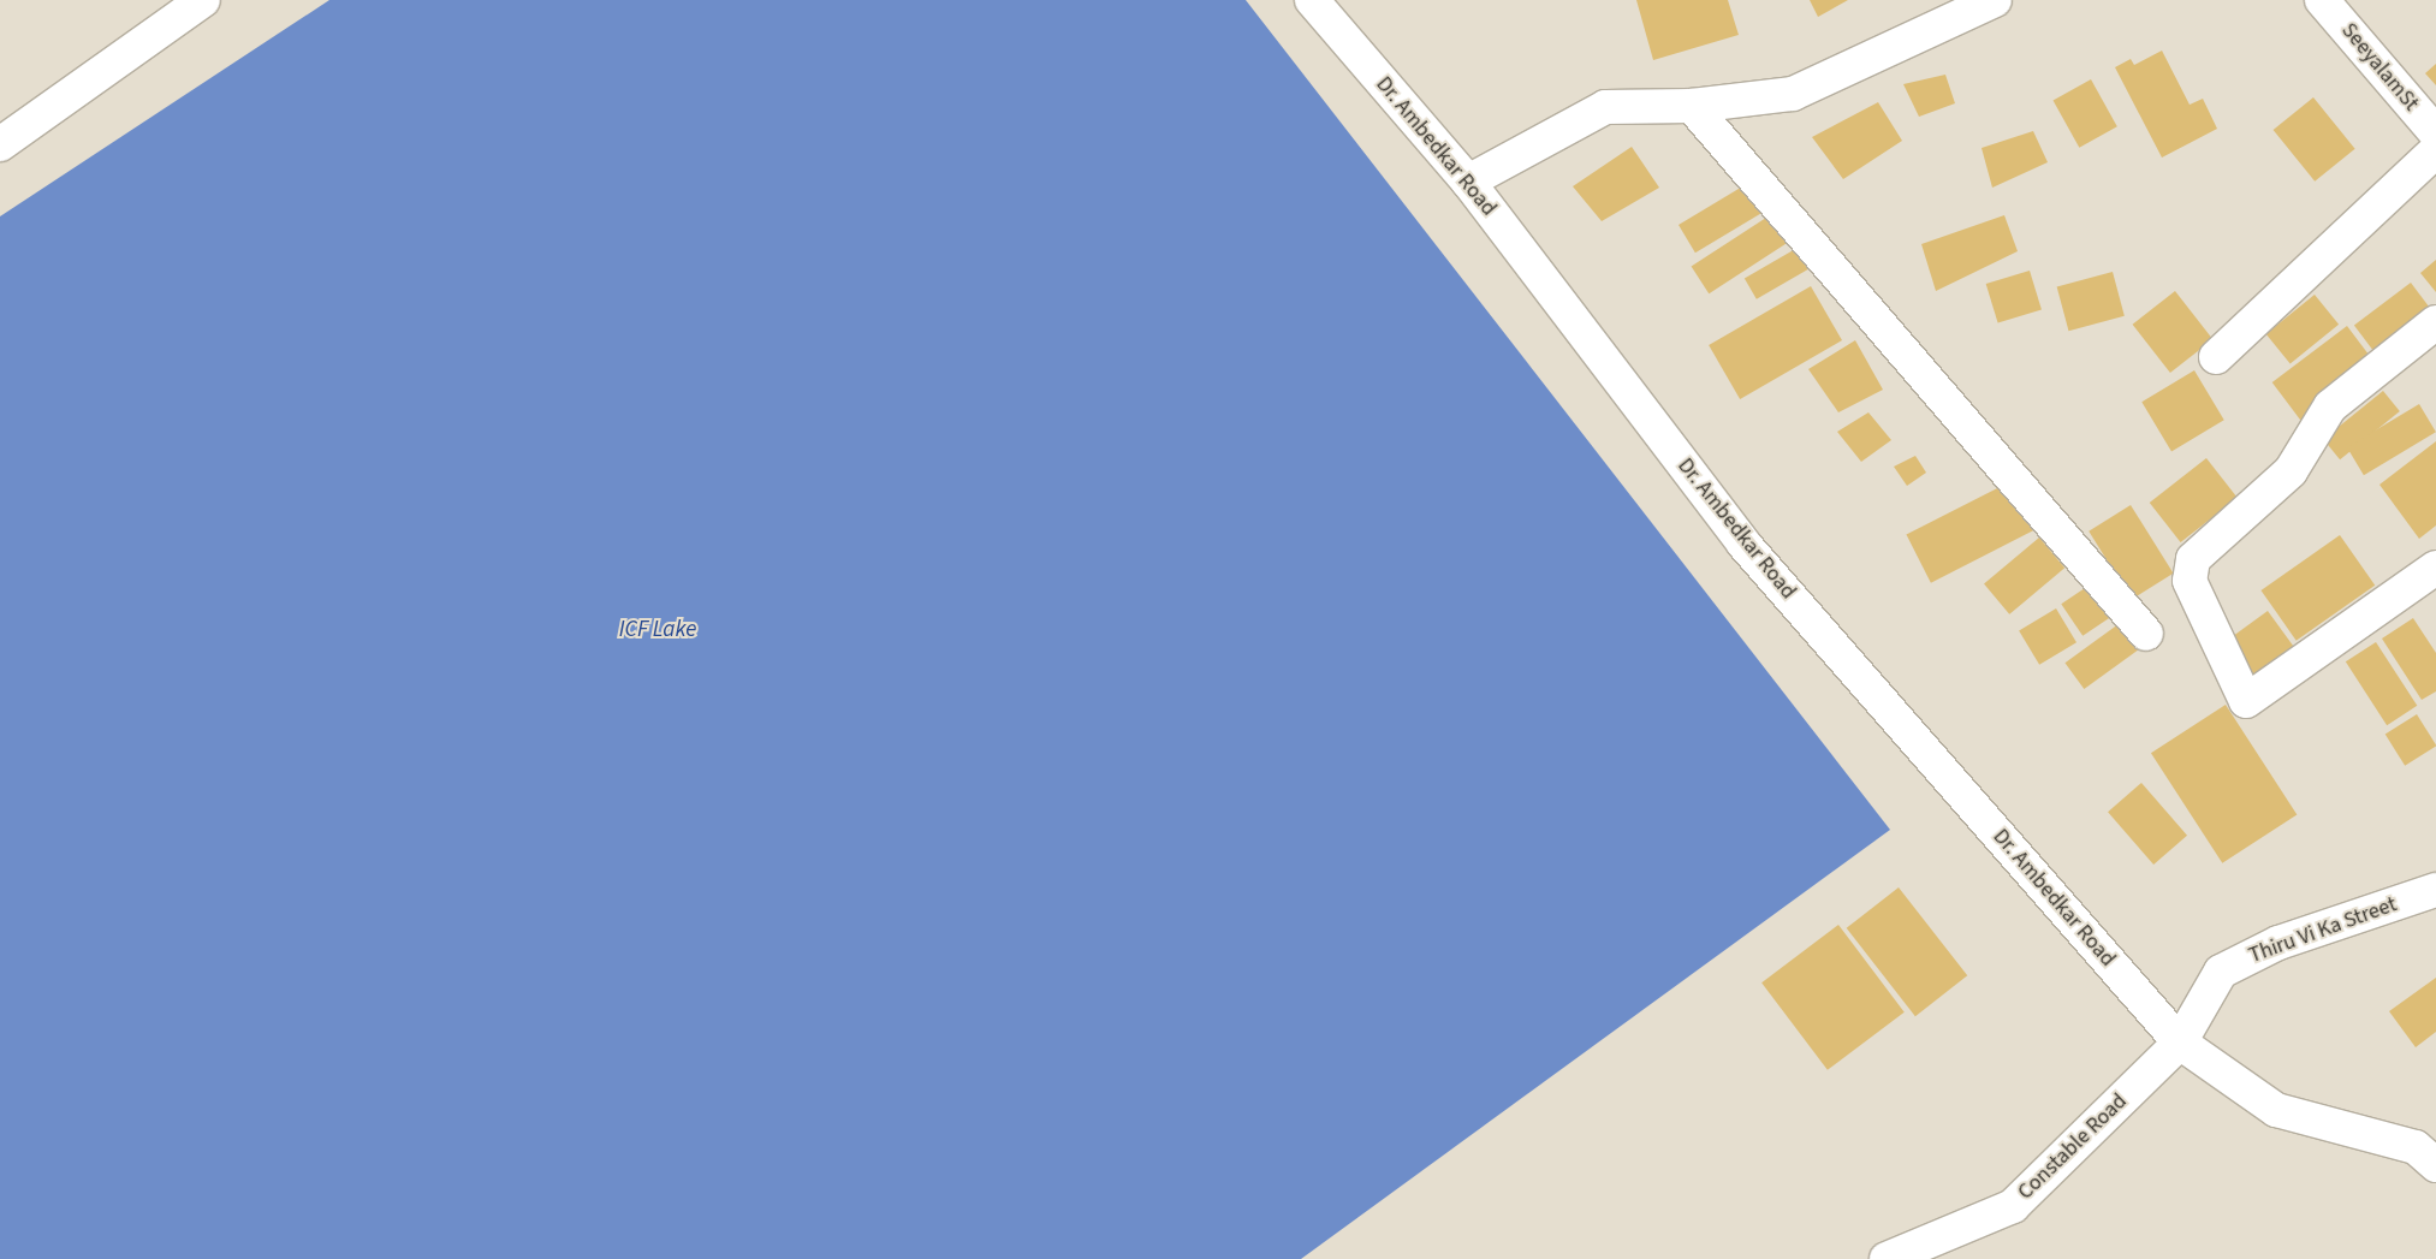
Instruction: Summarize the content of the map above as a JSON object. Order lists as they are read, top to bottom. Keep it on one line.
{"streets":{"street":["SeeyalamSt","Dr. Ambedkar Road","Thiru Vi Ka Street","Constable Road"]},"crossings":[["Dr. Ambedkar Road","Thiru Vi Ka Street"],["Dr. Ambedkar Road","Constable Road"],["Thiru Vi Ka Street","Constable Road"]],"water":["ICF Lake"]}
